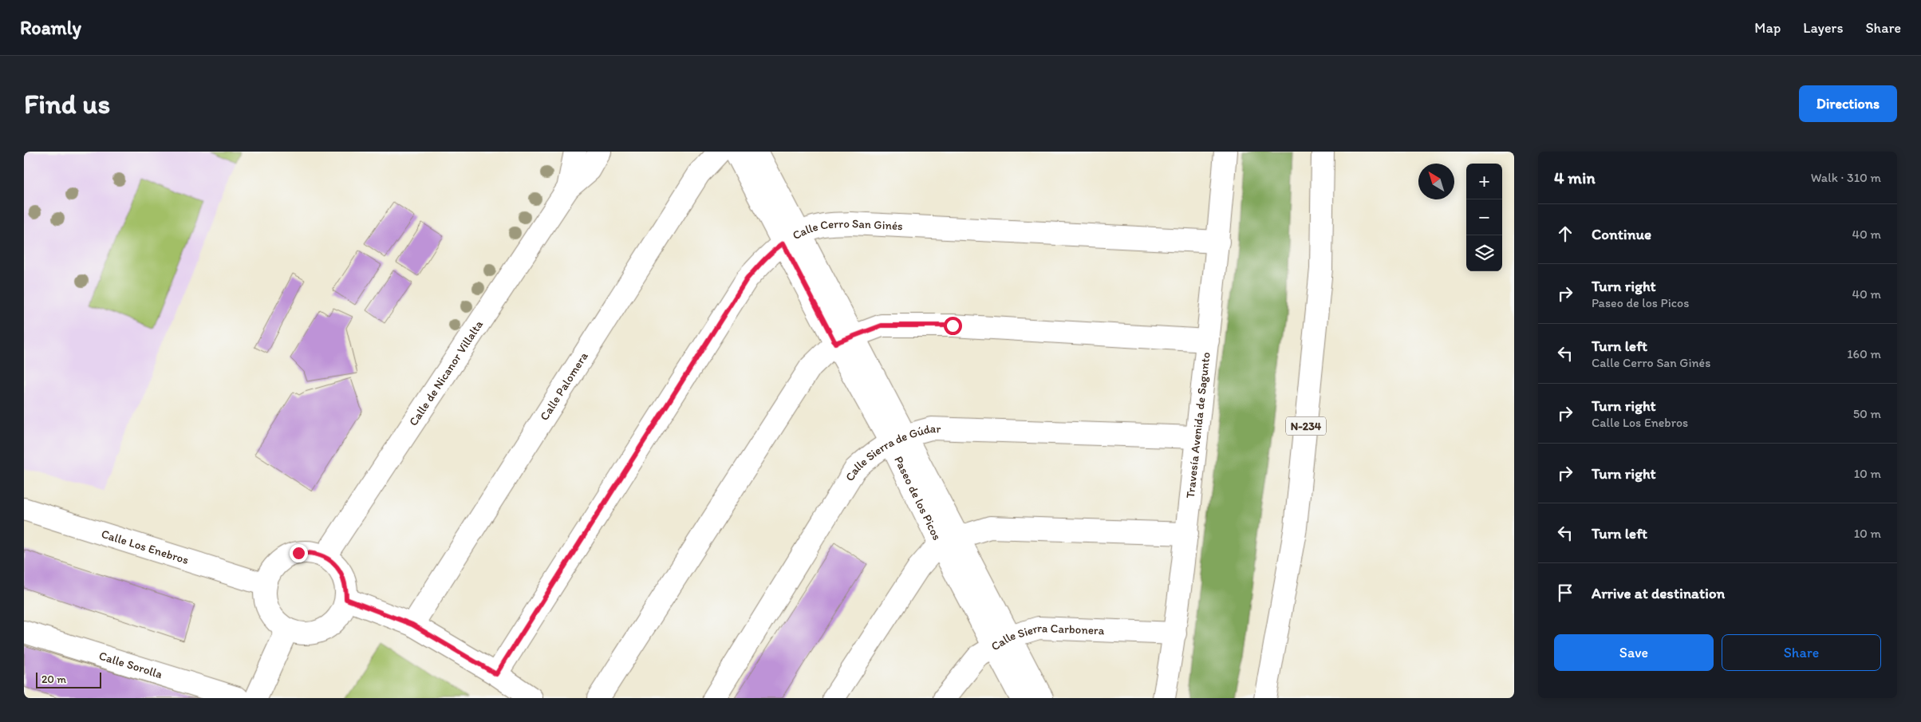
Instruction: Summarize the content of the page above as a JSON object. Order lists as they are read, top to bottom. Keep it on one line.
{"streets":{"main road":["Calle Cerro San Ginés","Calle de Nicanor Villalta","Calle Palomera","Travesía Avenida de Sagunto","N-234","Calle Sierra de Gúdar","Paseo de los Picos","Calle Los Enebros","Calle Sierra Carbonera","Calle Sorolla"]},"crossings":[["Calle Cerro San Ginés","Travesía Avenida de Sagunto"],["Calle Cerro San Ginés","Paseo de los Picos"],["Calle de Nicanor Villalta","Calle Los Enebros"],["Travesía Avenida de Sagunto","Calle Sierra de Gúdar"],["Travesía Avenida de Sagunto","Calle Sierra Carbonera"],["Calle Sierra de Gúdar","Paseo de los Picos"],["Paseo de los Picos","Calle Sierra Carbonera"]],"scale_bar":"20 m","north":"top left","page":{"header":"Roamly","nav":["Map","Layers","Share"],"buttons":["Directions",["Save","Share"]],"title":"Find us","heading":["4 min","Walk · 310 m"],"map_buttons":["+","−"],"list":[["Continue","40 m"],["Turn right","Paseo de los Picos","40 m"],["Turn left","Calle Cerro San Ginés","160 m"],["Turn right","Calle Los Enebros","50 m"],["Turn right","10 m"],["Turn left","10 m"],"Arrive at destination"],"scale":"20 m"}}
